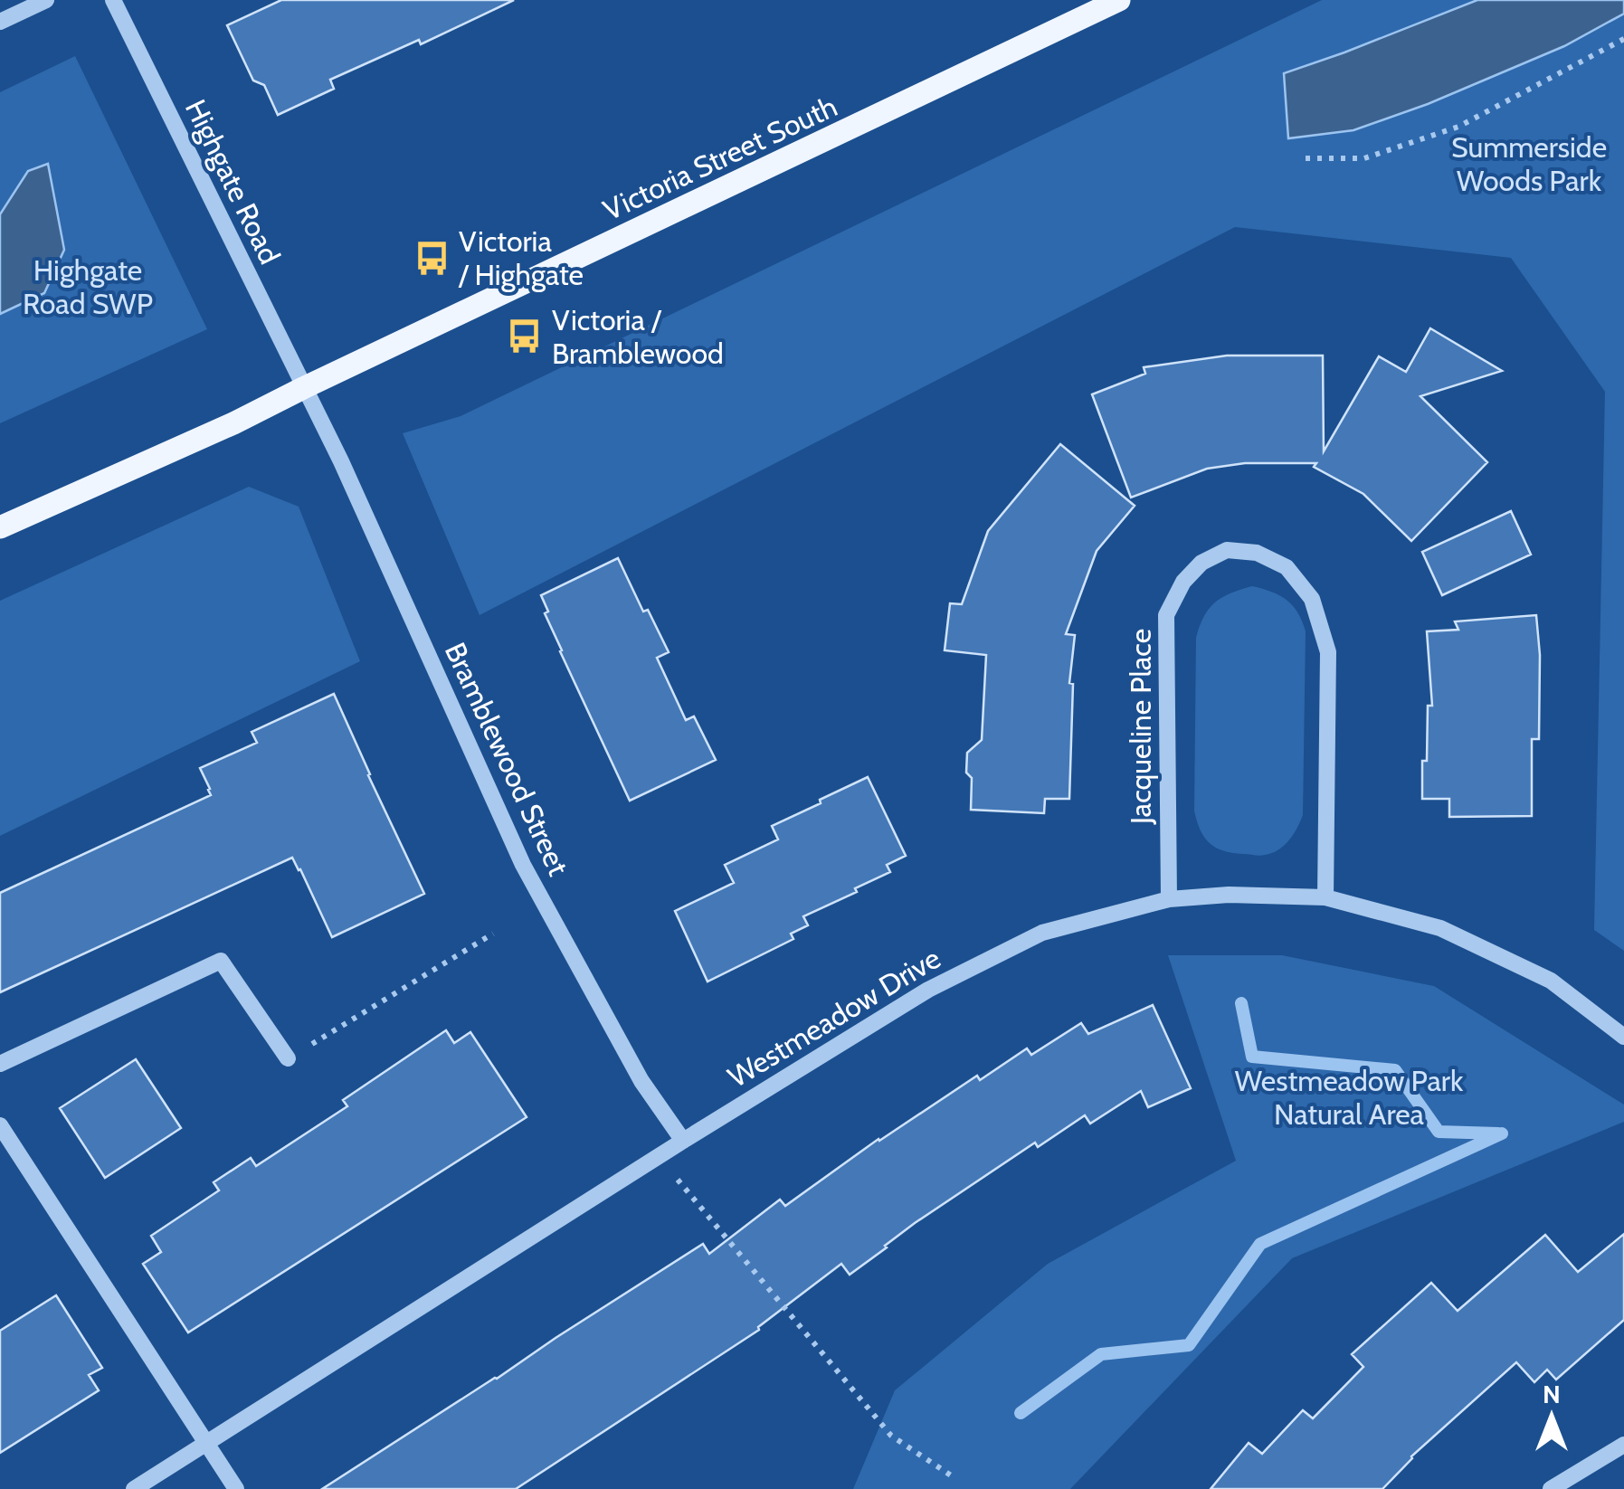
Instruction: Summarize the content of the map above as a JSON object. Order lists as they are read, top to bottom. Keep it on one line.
{"streets":{"main road":["Victoria Street South"],"street":["Highgate Road","Jacqueline Place","Bramblewood Street","Westmeadow Drive"]},"crossings":[["Victoria Street South","Highgate Road"],["Victoria Street South","Bramblewood Street"],["Highgate Road","Bramblewood Street"],["Jacqueline Place","Westmeadow Drive"],["Bramblewood Street","Westmeadow Drive"]],"parks":["Summerside Woods Park","Highgate Road SWP","Westmeadow Park Natural Area"],"places":{"bus stop":["Victoria / Highgate","Victoria / Bramblewood"]},"north":"top"}
